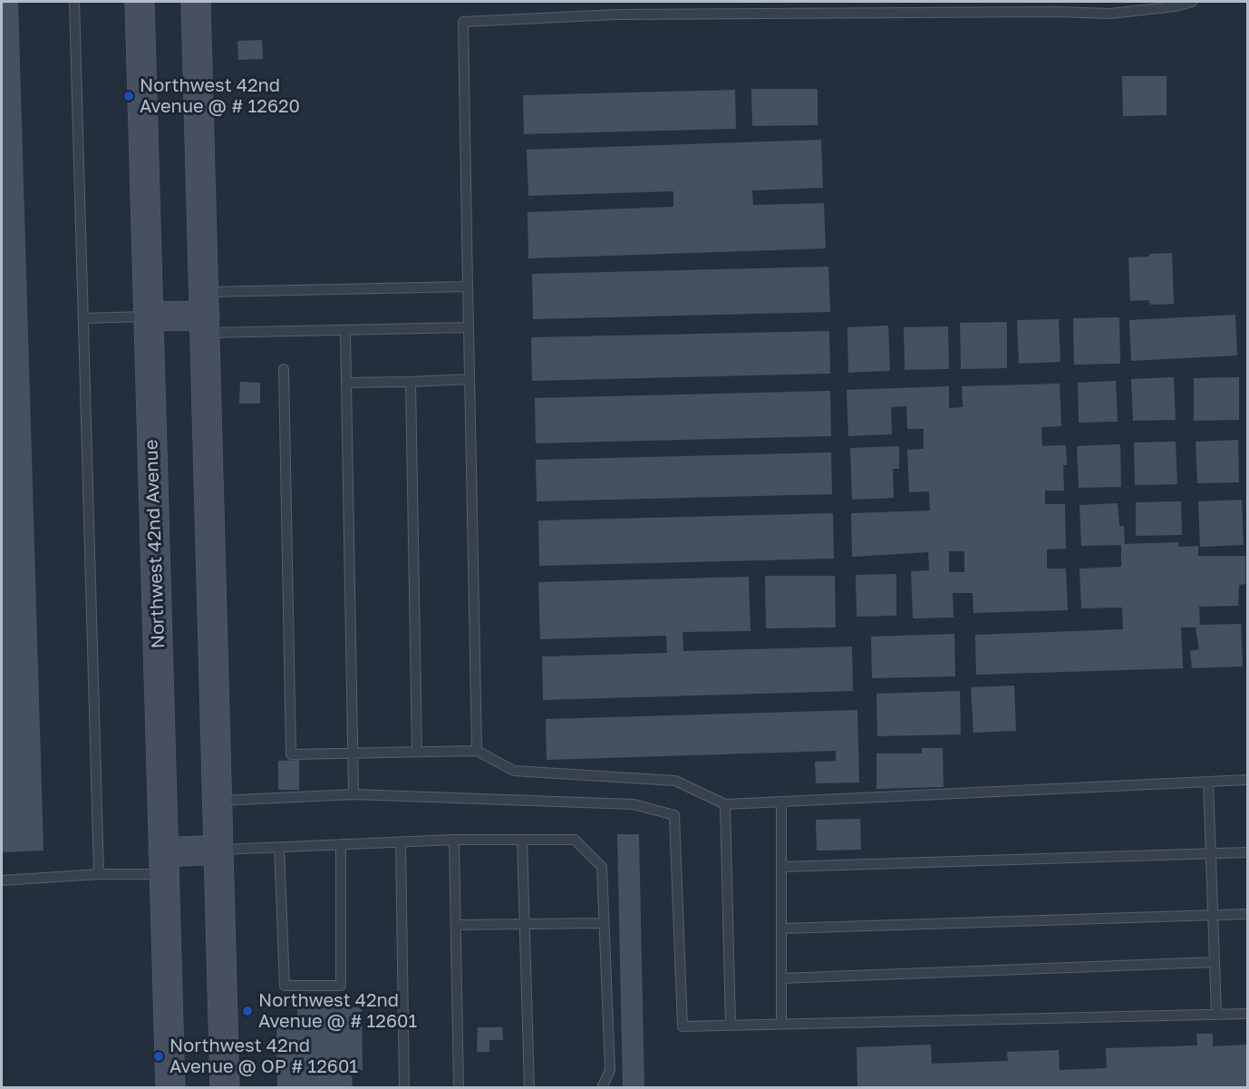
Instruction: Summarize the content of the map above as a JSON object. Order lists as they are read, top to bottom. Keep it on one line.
{"streets":{"main road":["Northwest 42nd Avenue"]},"places":["Northwest 42nd Avenue @ # 12620","Northwest 42nd Avenue @ # 12601","Northwest 42nd Avenue @ OP # 12601"]}
